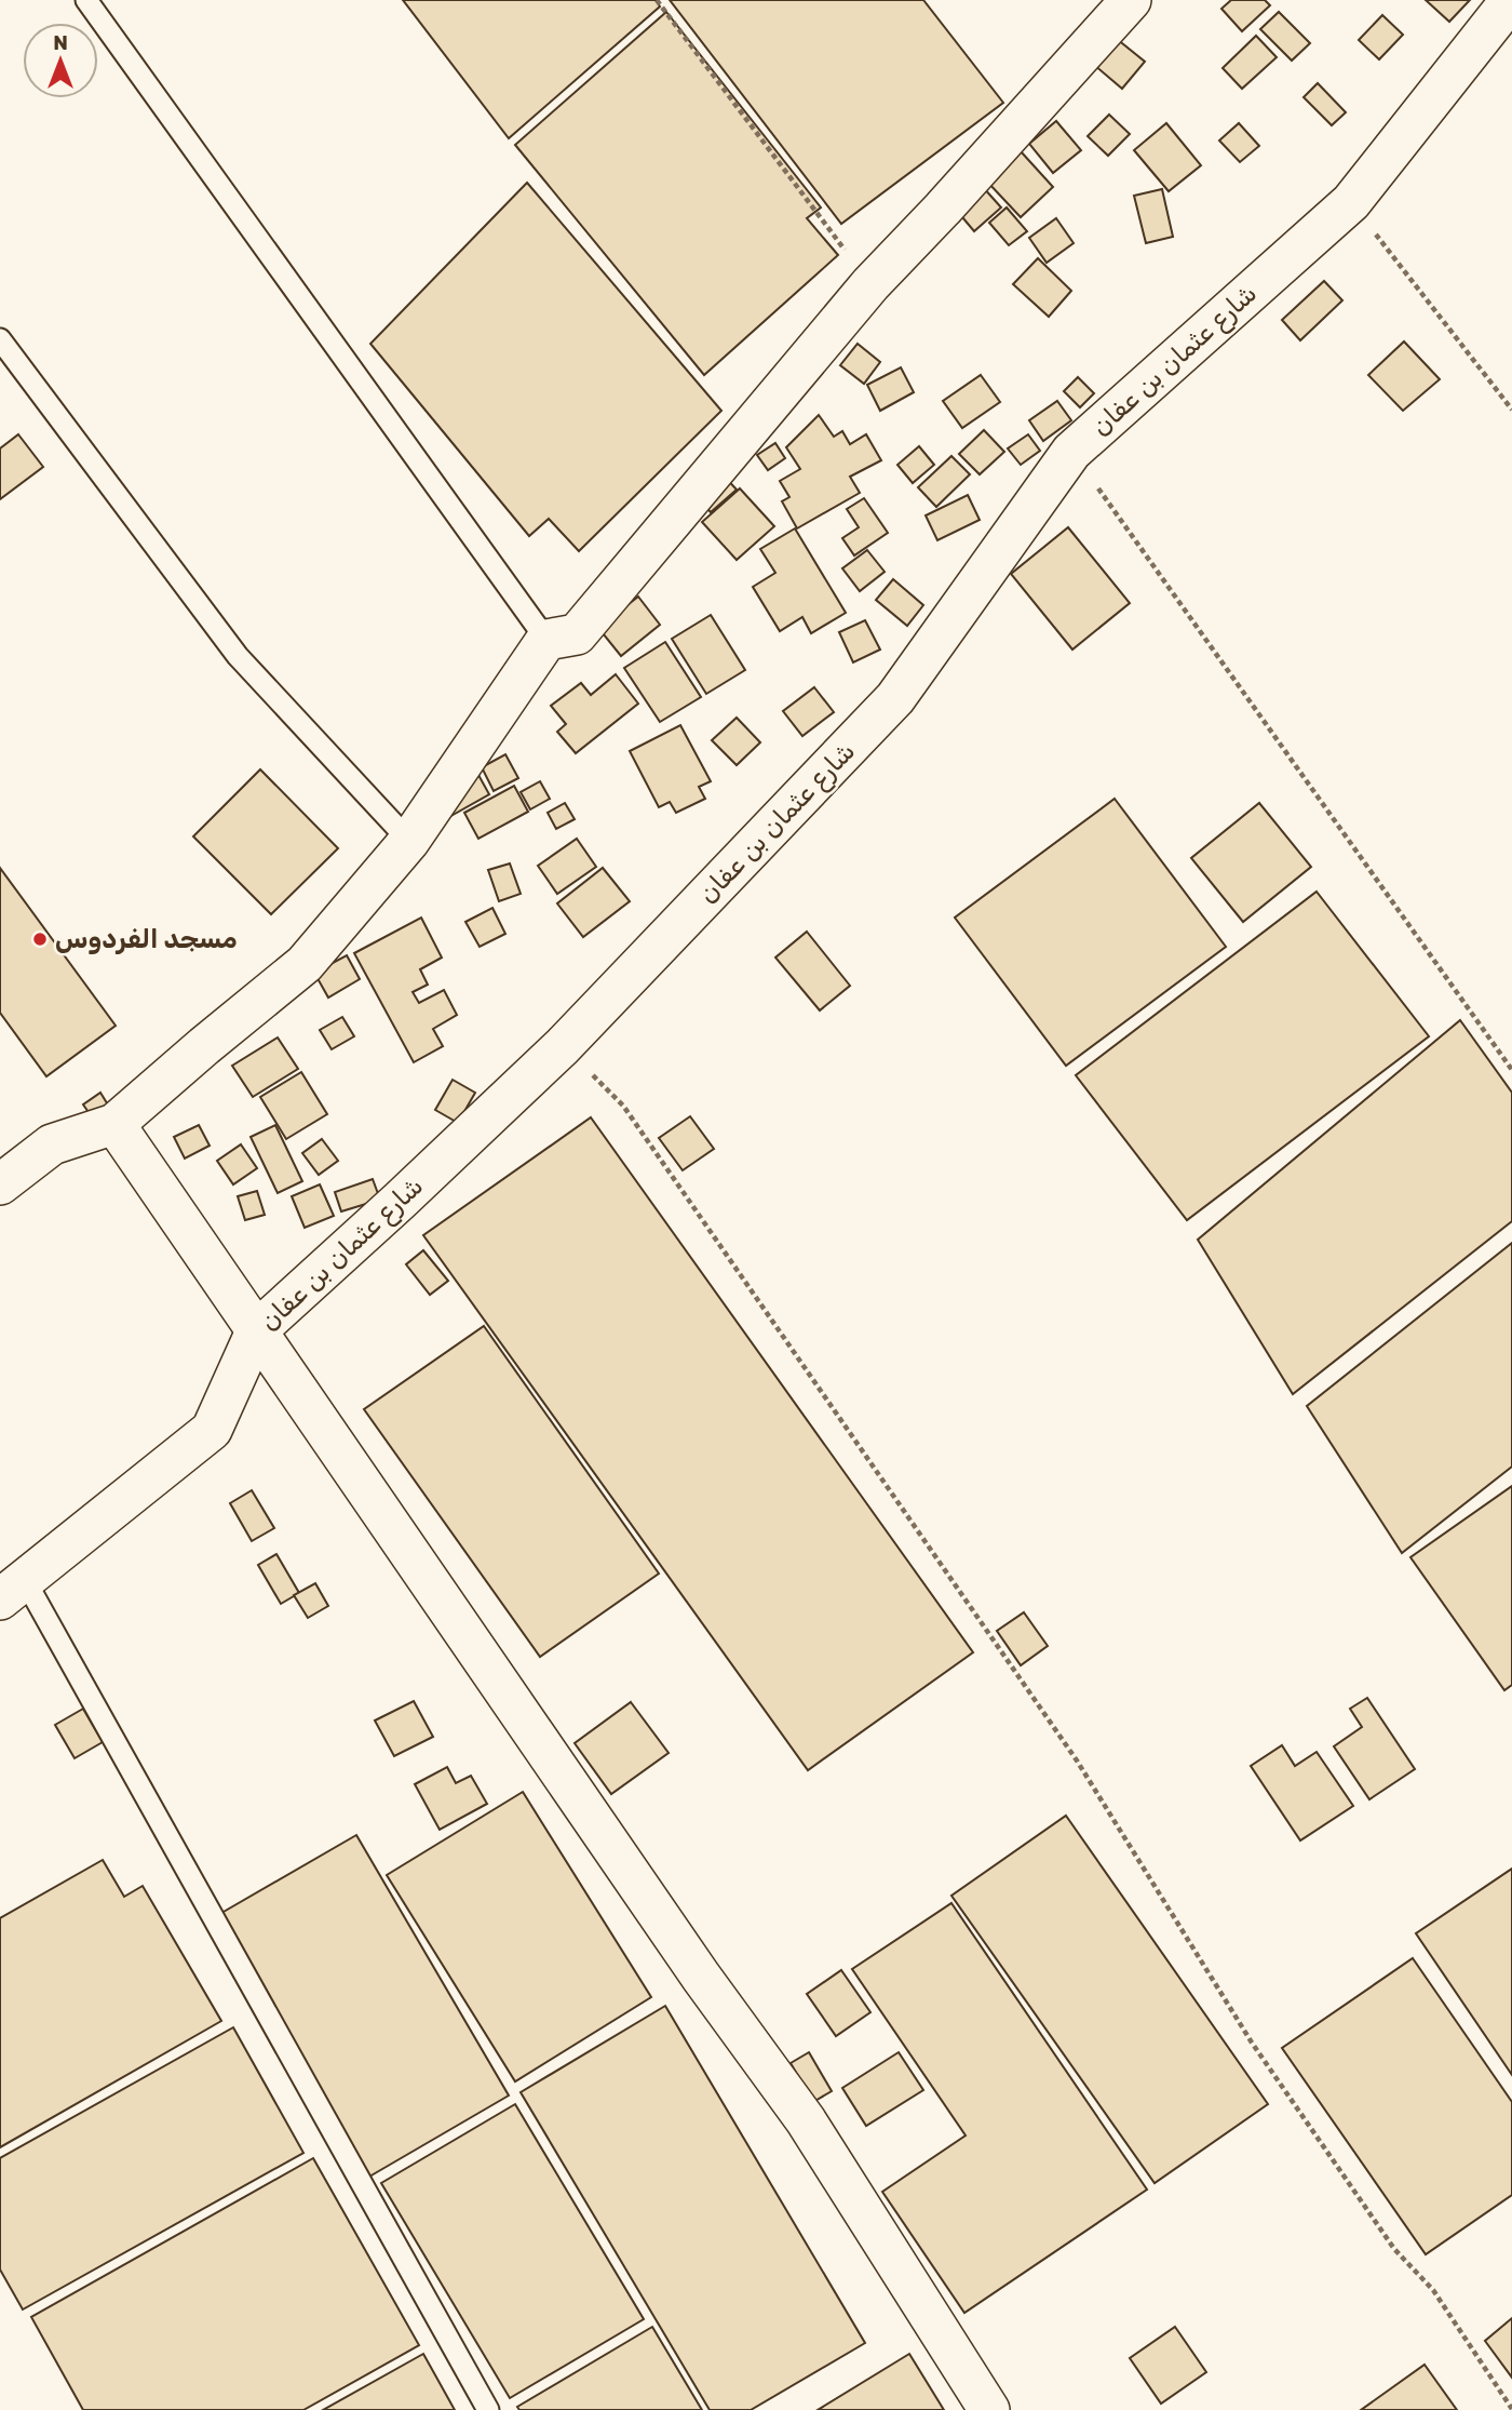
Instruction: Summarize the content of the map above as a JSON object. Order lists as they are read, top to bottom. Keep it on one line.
{"streets":{"street":["شارع عثمان بن عفان"]},"places":["مسجد الفردوس"],"north":"top"}
